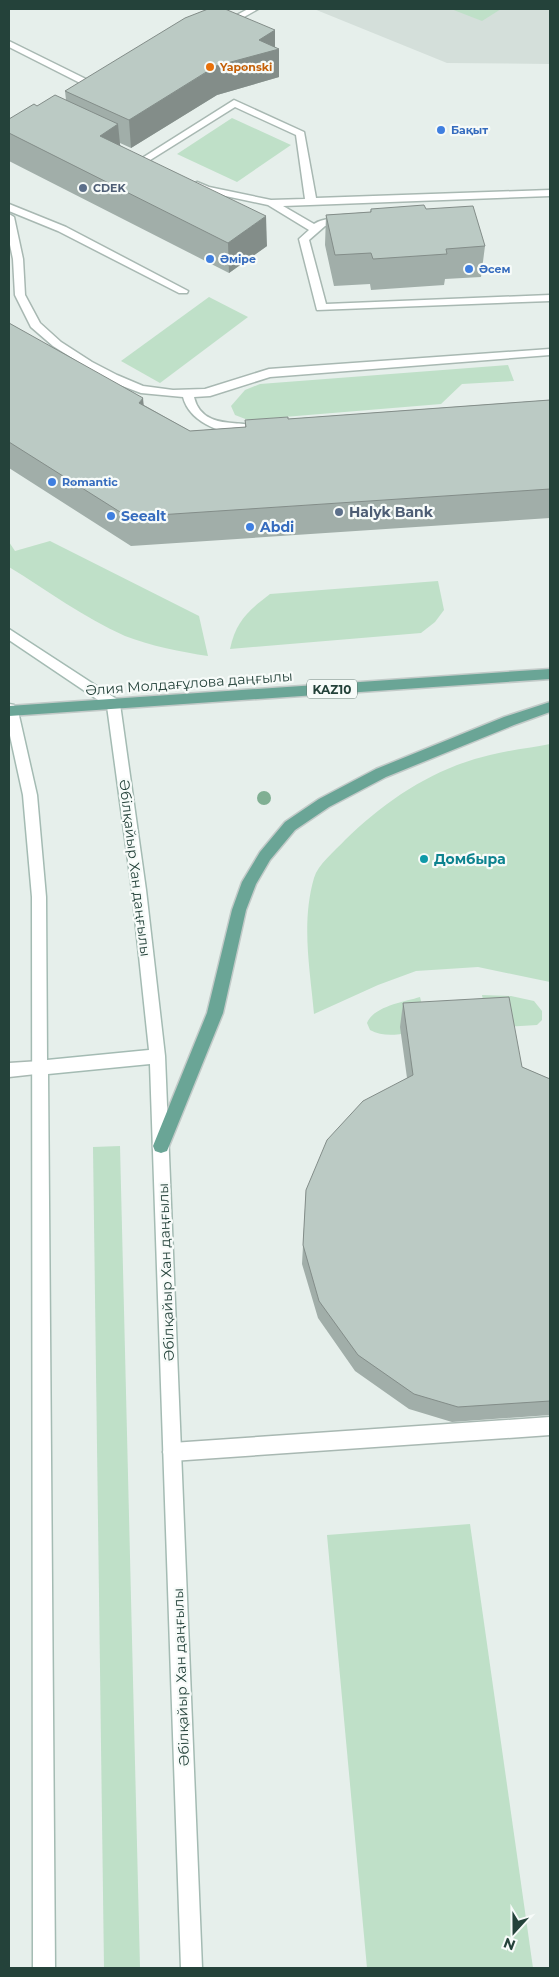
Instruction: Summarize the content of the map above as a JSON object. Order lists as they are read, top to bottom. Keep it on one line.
{"streets":{"main road":["Әлия Молдағұлова даңғылы","KAZ10","Әбілқайыр Хан даңғылы"]},"crossings":[["Әлия Молдағұлова даңғылы","Әбілқайыр Хан даңғылы"]],"places":["Yaponski","Бақыт","CDEK","Әміре","Әсем","Romantic","Halyk Bank","Seealt","Abdi","Домбыра"],"north":"bottom"}
